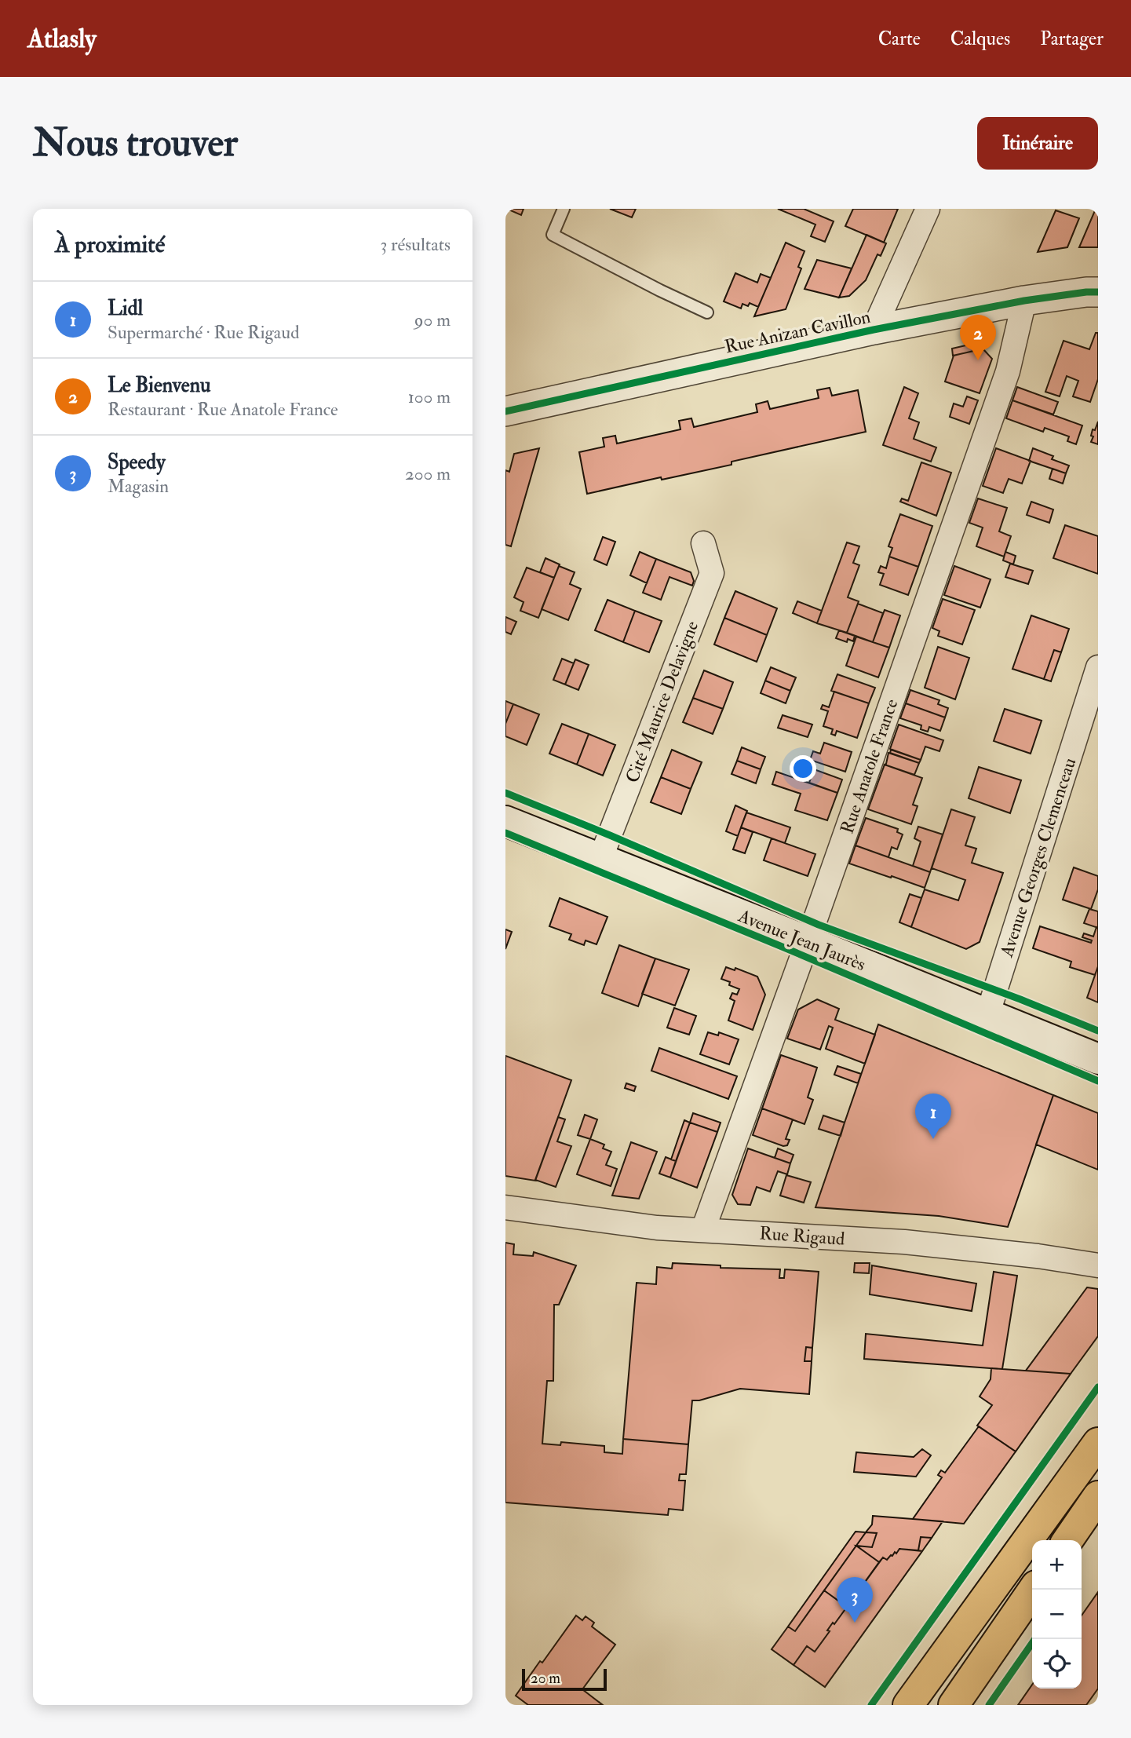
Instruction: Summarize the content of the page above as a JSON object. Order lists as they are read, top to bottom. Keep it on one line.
{"streets":{"main road":["Avenue Jean Jaurès"],"street":["Rue Anizan Cavillon","Cité Maurice Delavigne","Rue Anatole France","Avenue Georges Clemenceau","Rue Rigaud"]},"crossings":[["Rue Anizan Cavillon","Rue Anatole France"],["Cité Maurice Delavigne","Avenue Jean Jaurès"],["Rue Anatole France","Avenue Jean Jaurès"],["Rue Anatole France","Rue Rigaud"],["Avenue Georges Clemenceau","Avenue Jean Jaurès"]],"scale_bar":"20 m","page":{"header":"Atlasly","nav":["Carte","Calques","Partager"],"buttons":"Itinéraire","title":"Nous trouver","heading":["À proximité","3 résultats"],"list":[{"mark":"1","name":"Lidl","note":"Supermarché · Rue Rigaud","value":"90 m"},{"mark":"2","name":"Le Bienvenu","note":"Restaurant · Rue Anatole France","value":"100 m"},{"mark":"3","name":"Speedy","note":"Magasin","value":"200 m"}],"pins":["2","1","3"],"map_buttons":["+","−"],"scale":"20 m"}}
